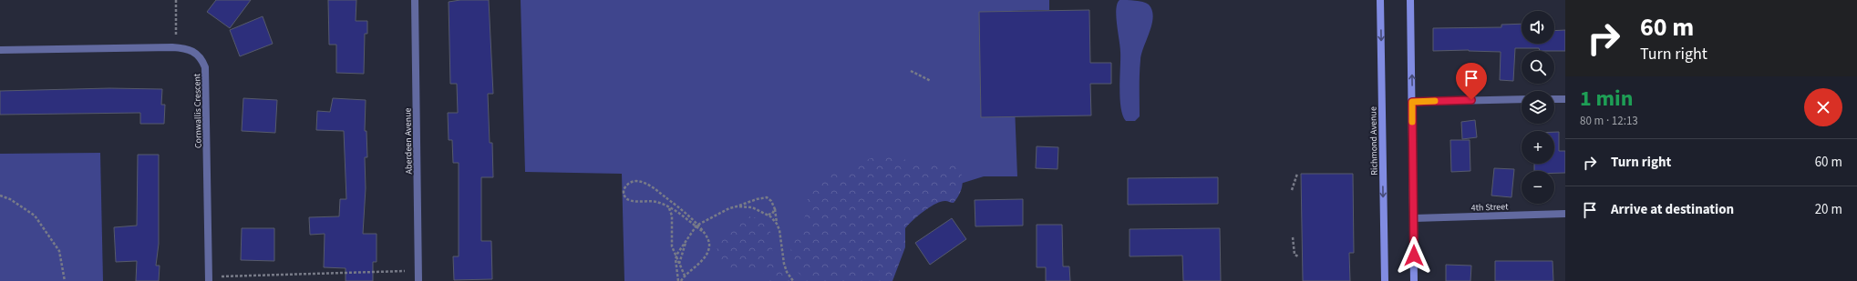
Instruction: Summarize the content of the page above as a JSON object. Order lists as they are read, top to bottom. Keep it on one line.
{"streets":{"main road":["Richmond Avenue"],"street":["Cornwallis Crescent","Aberdeen Avenue","4th Street"]},"page":{"turn":["60 m","Turn right"],"map_buttons":["+","−"],"heading":["1 min","80 m · 12:13"],"list":[{"name":"Turn right","value":"60 m"},{"name":"Arrive at destination","value":"20 m"}]}}
